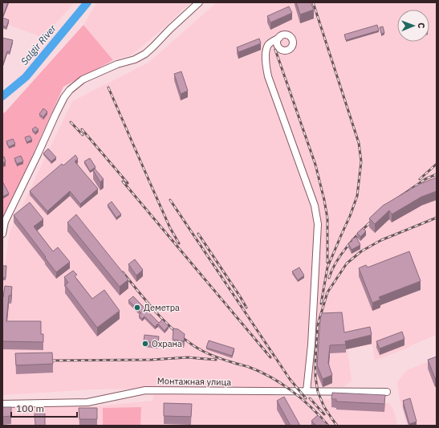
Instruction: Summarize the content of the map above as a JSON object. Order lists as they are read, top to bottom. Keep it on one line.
{"streets":{"street":["Монтажная улица"]},"water":["Salgir River"],"places":["Деметра","Охрана"],"scale_bar":"100 m","north":"right"}
